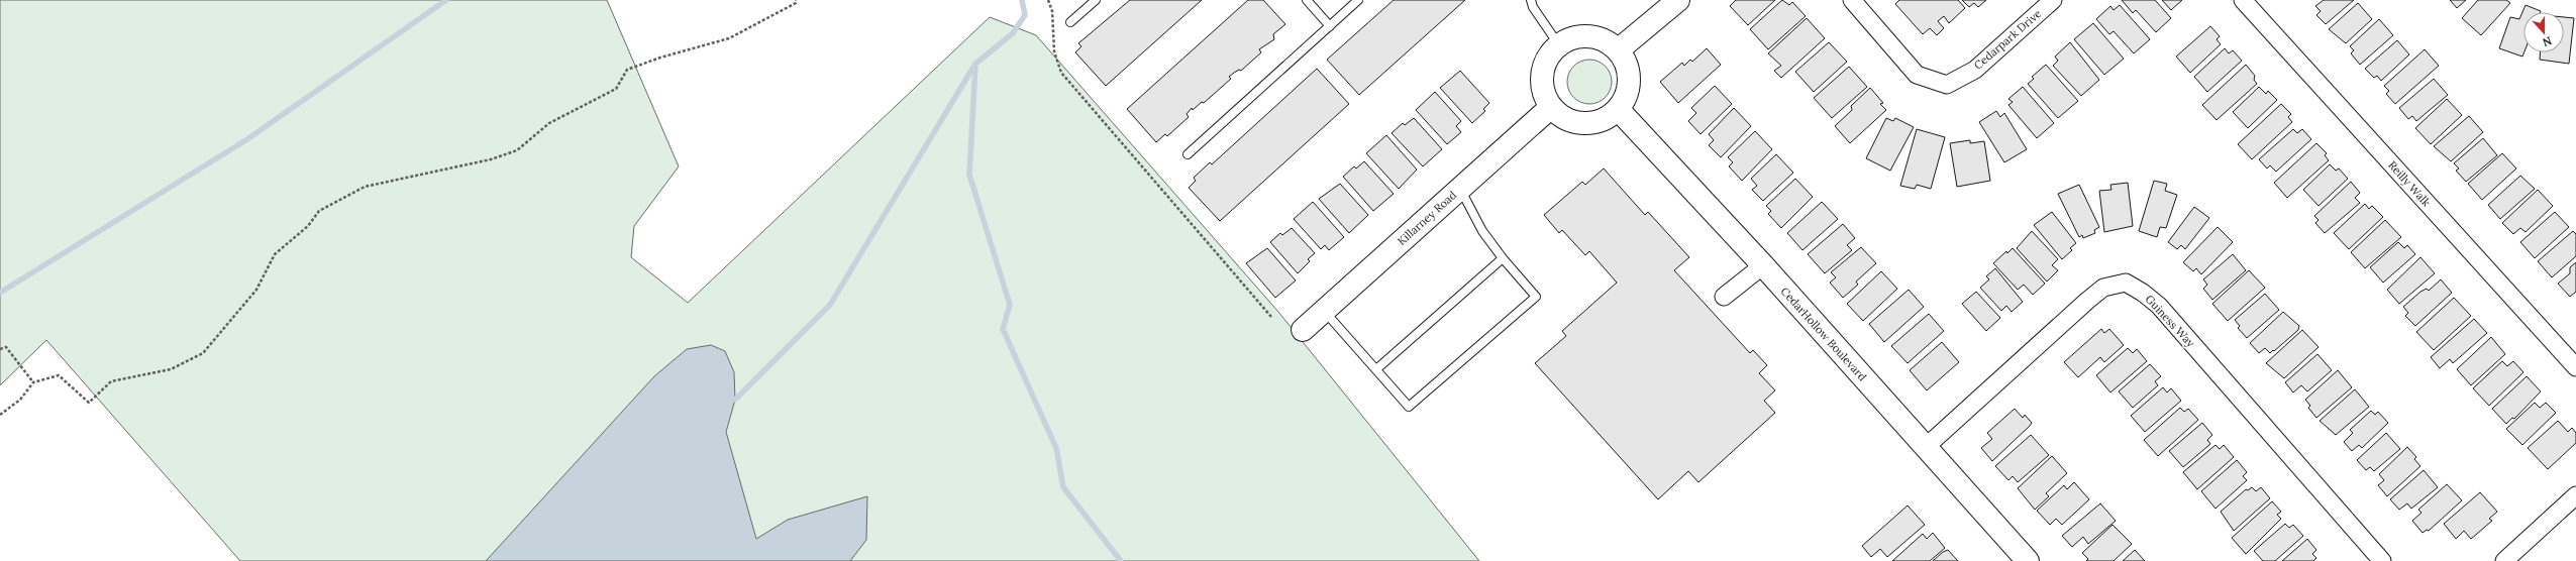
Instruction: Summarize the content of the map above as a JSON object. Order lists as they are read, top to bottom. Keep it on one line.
{"streets":{"street":["Cedarpark Drive","Reilly Walk","Killarney Road","Guiness Way","CedarHollow Boulevard"]},"crossings":[["Killarney Road","CedarHollow Boulevard"],["Guiness Way","CedarHollow Boulevard"]],"north":"bottom"}
